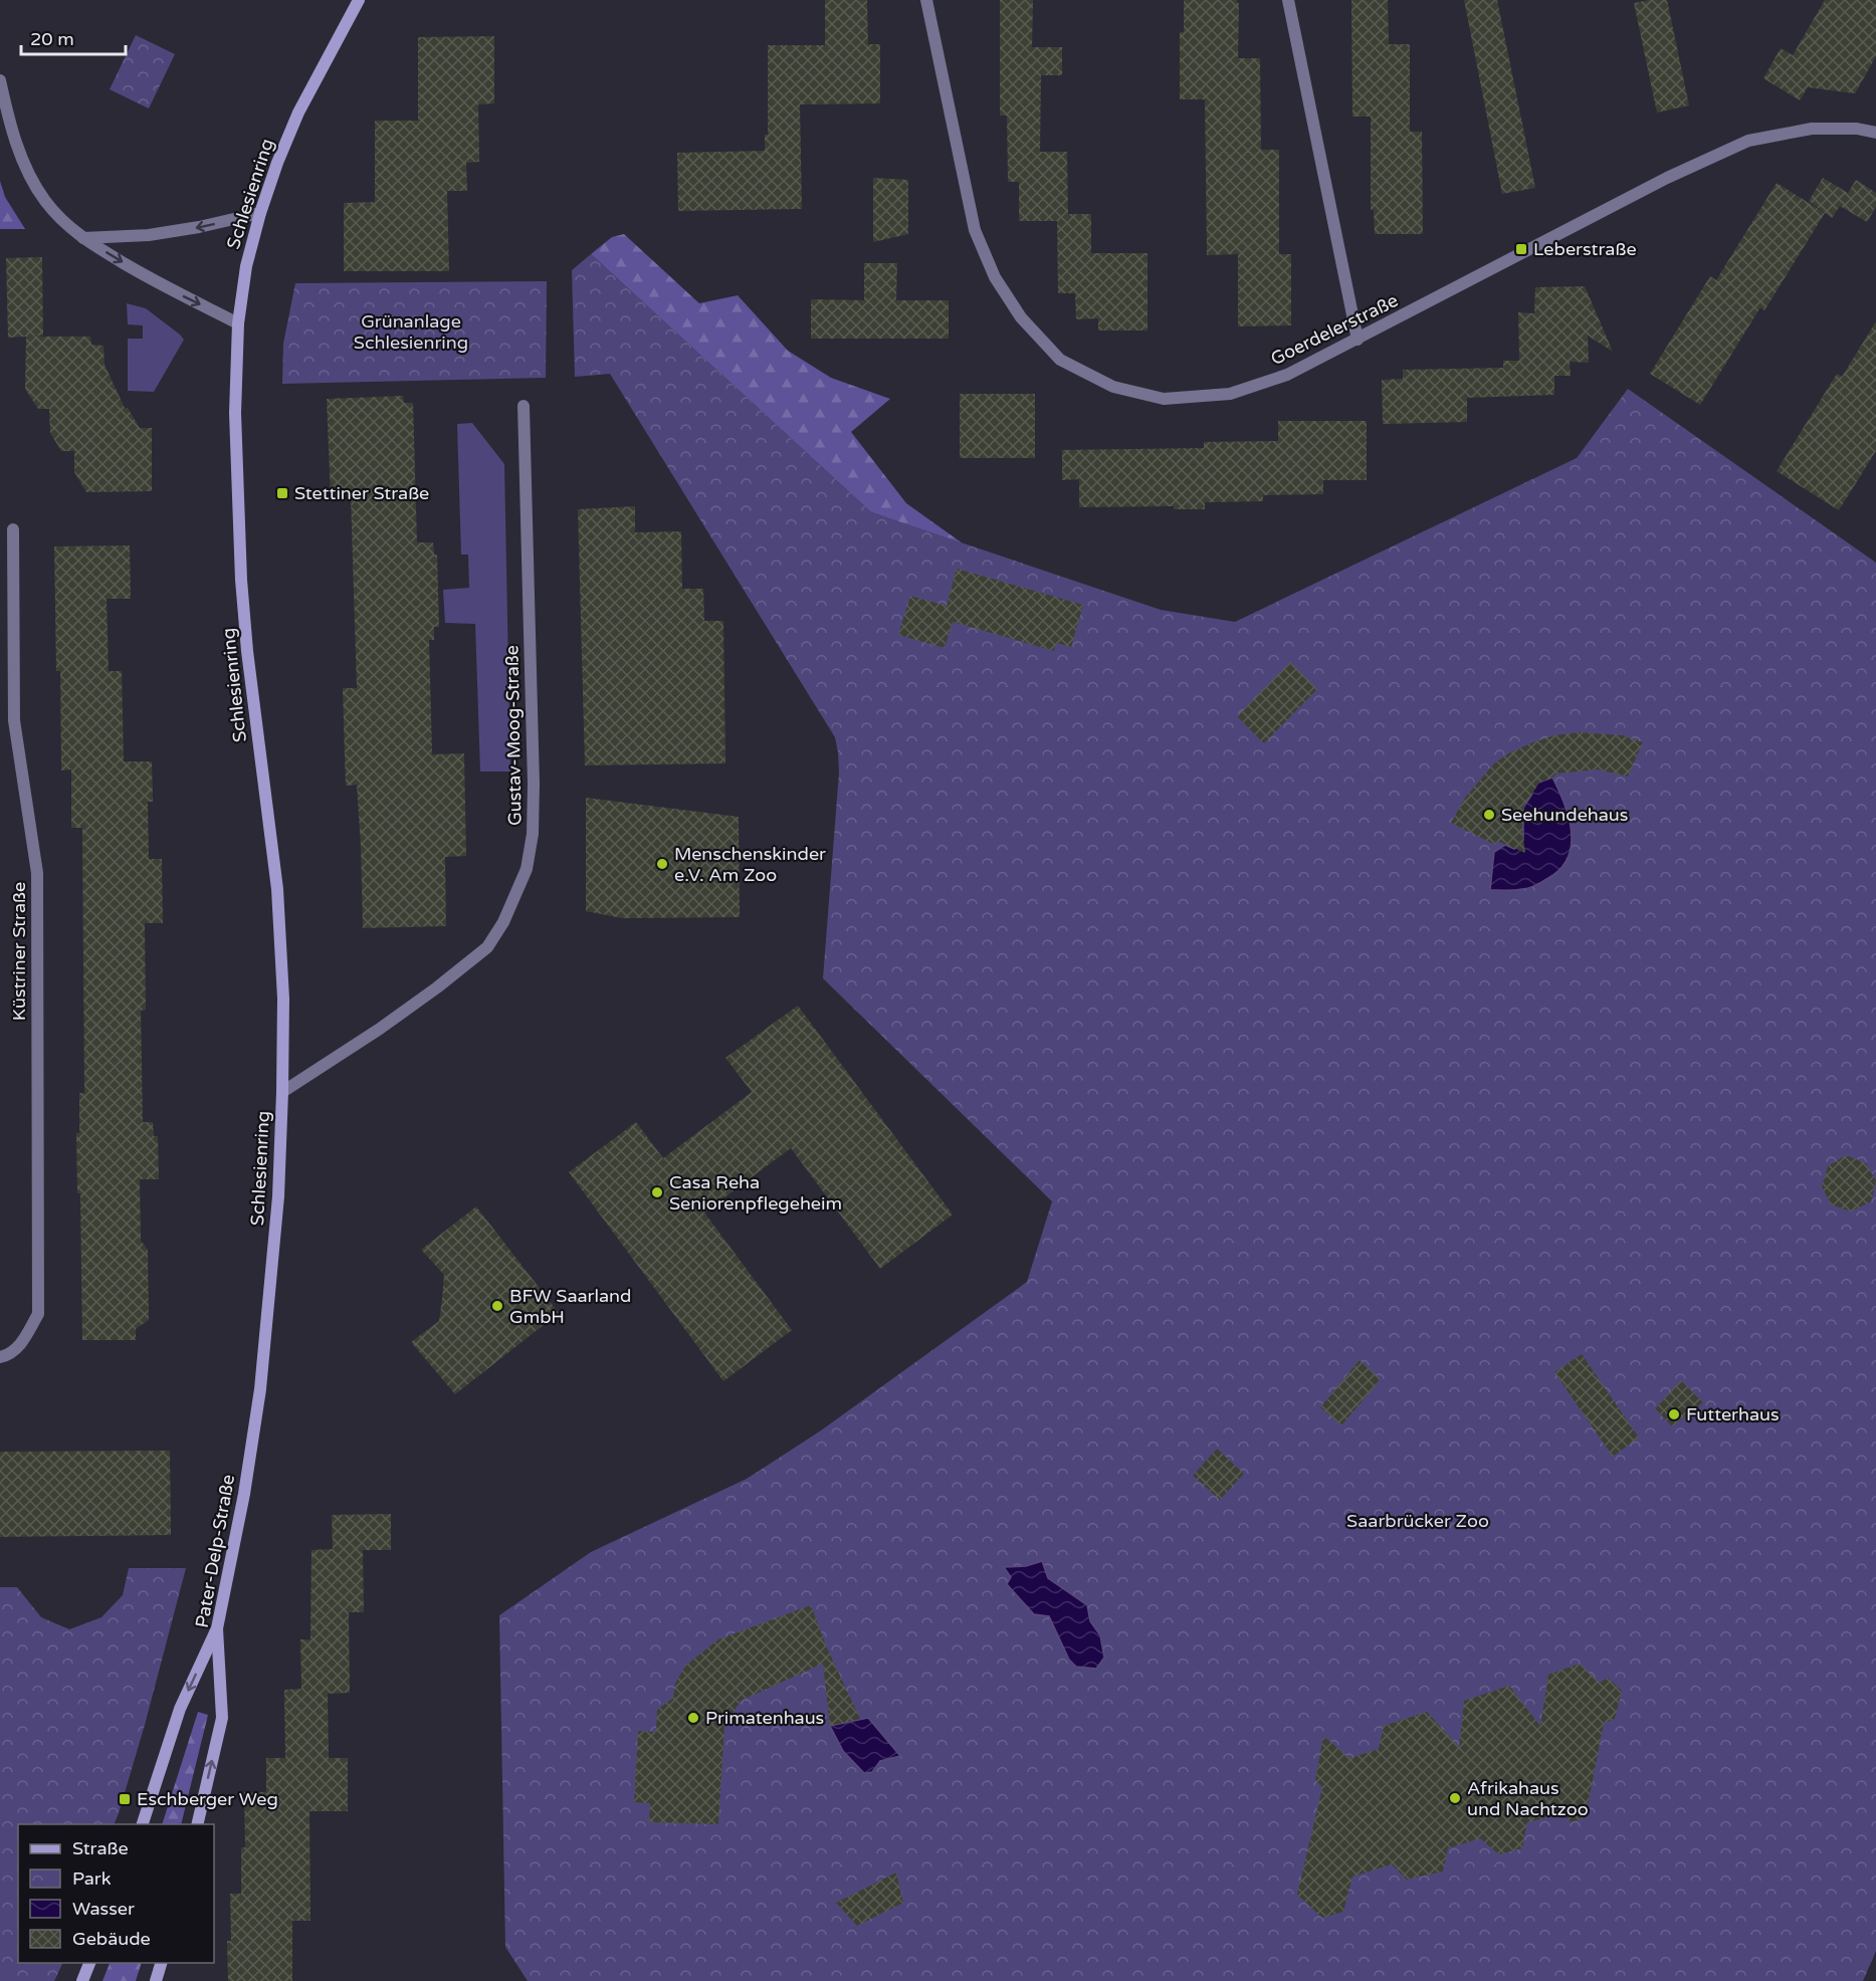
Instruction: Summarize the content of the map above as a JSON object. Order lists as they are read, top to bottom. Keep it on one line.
{"streets":{"street":["Schlesienring","Goerdelerstraße","Gustav-Moog-Straße","Küstriner Straße","Pater-Delp-Straße"]},"crossings":[["Schlesienring","Gustav-Moog-Straße"],["Schlesienring","Pater-Delp-Straße"]],"parks":["Grünanlage Schlesienring","Saarbrücker Zoo"],"places":{"transit":["Leberstraße","Stettiner Straße","Eschberger Weg"],"other":["Seehundehaus","Menschenskinder e.V. Am Zoo","Casa Reha Seniorenpflegeheim","BFW Saarland GmbH","Futterhaus","Primatenhaus","Afrikahaus und Nachtzoo"]},"legend":["Straße","Park","Wasser","Gebäude"],"scale_bar":"20 m"}
